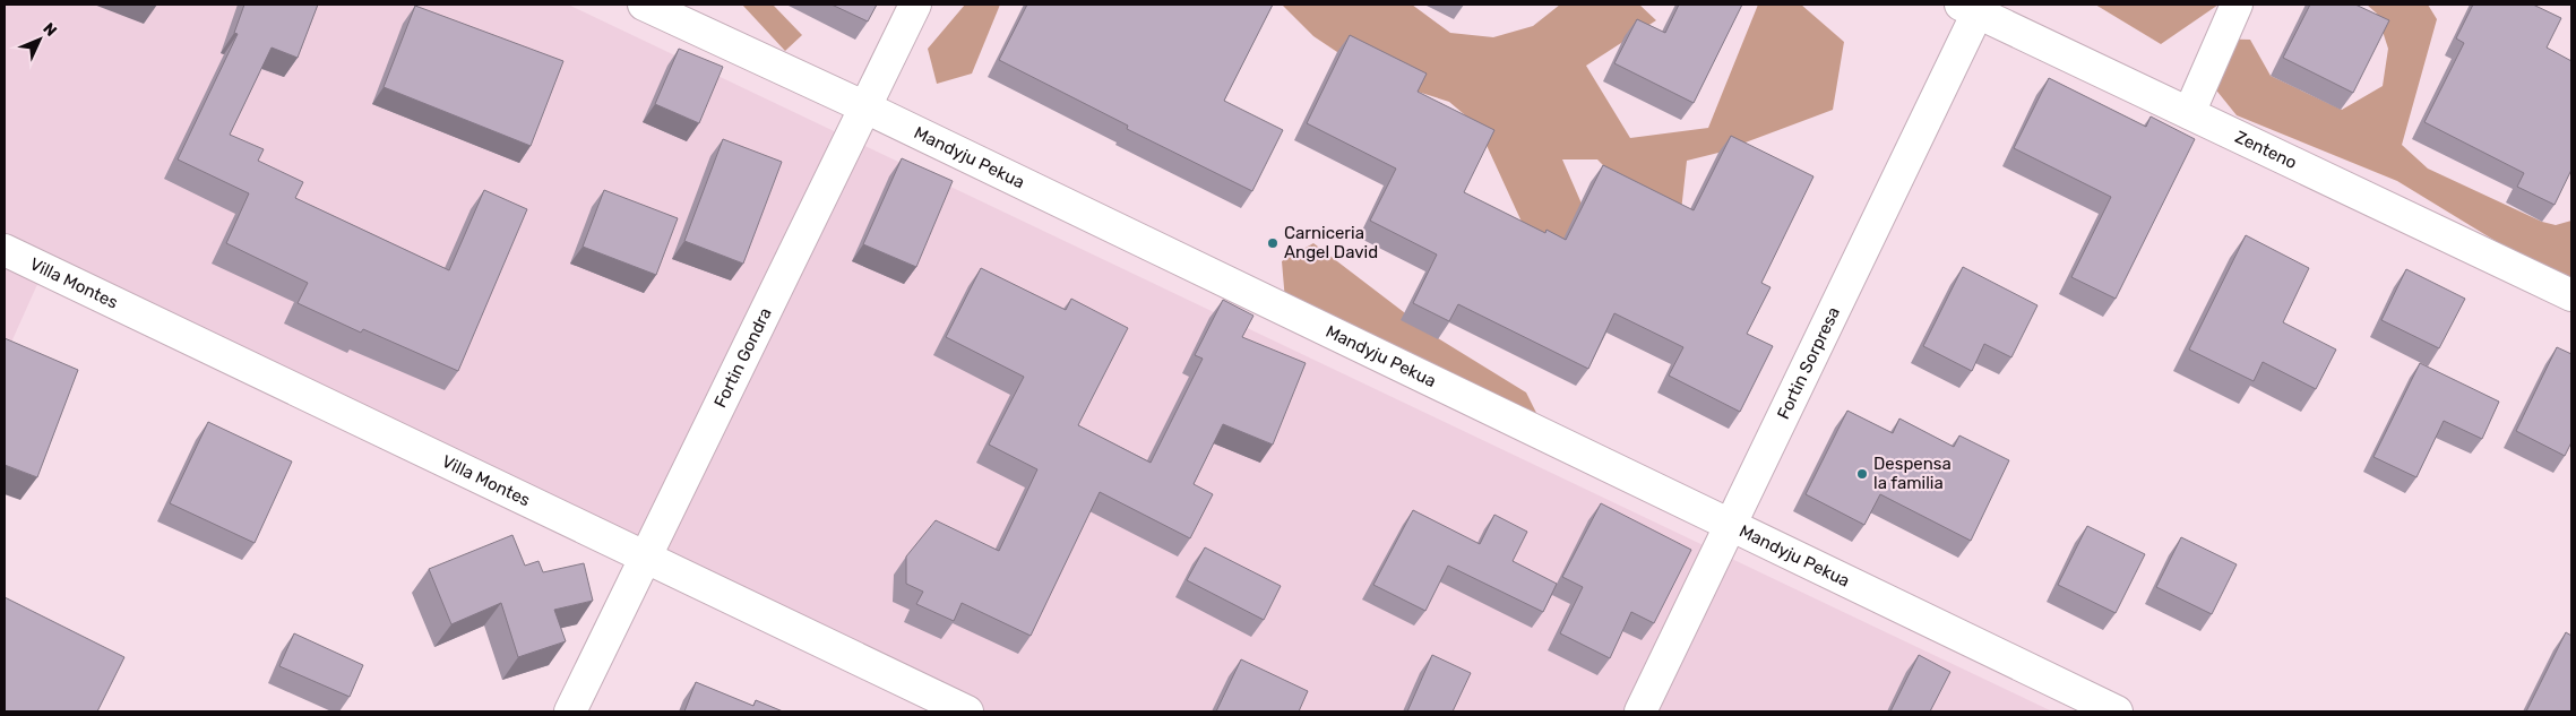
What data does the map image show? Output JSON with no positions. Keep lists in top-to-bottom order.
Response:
{
  "streets": {
    "street": [
      "Zenteno",
      "Mandyju Pekua",
      "Villa Montes",
      "Fortin Gondra",
      "Fortin Sorpresa"
    ]
  },
  "crossings": [
    ["Zenteno", "Fortin Sorpresa"],
    ["Mandyju Pekua", "Fortin Gondra"],
    ["Mandyju Pekua", "Fortin Sorpresa"],
    ["Villa Montes", "Fortin Gondra"]
  ],
  "places": ["Carniceria Angel David", "Despensa la familia"],
  "north": "top right"
}
